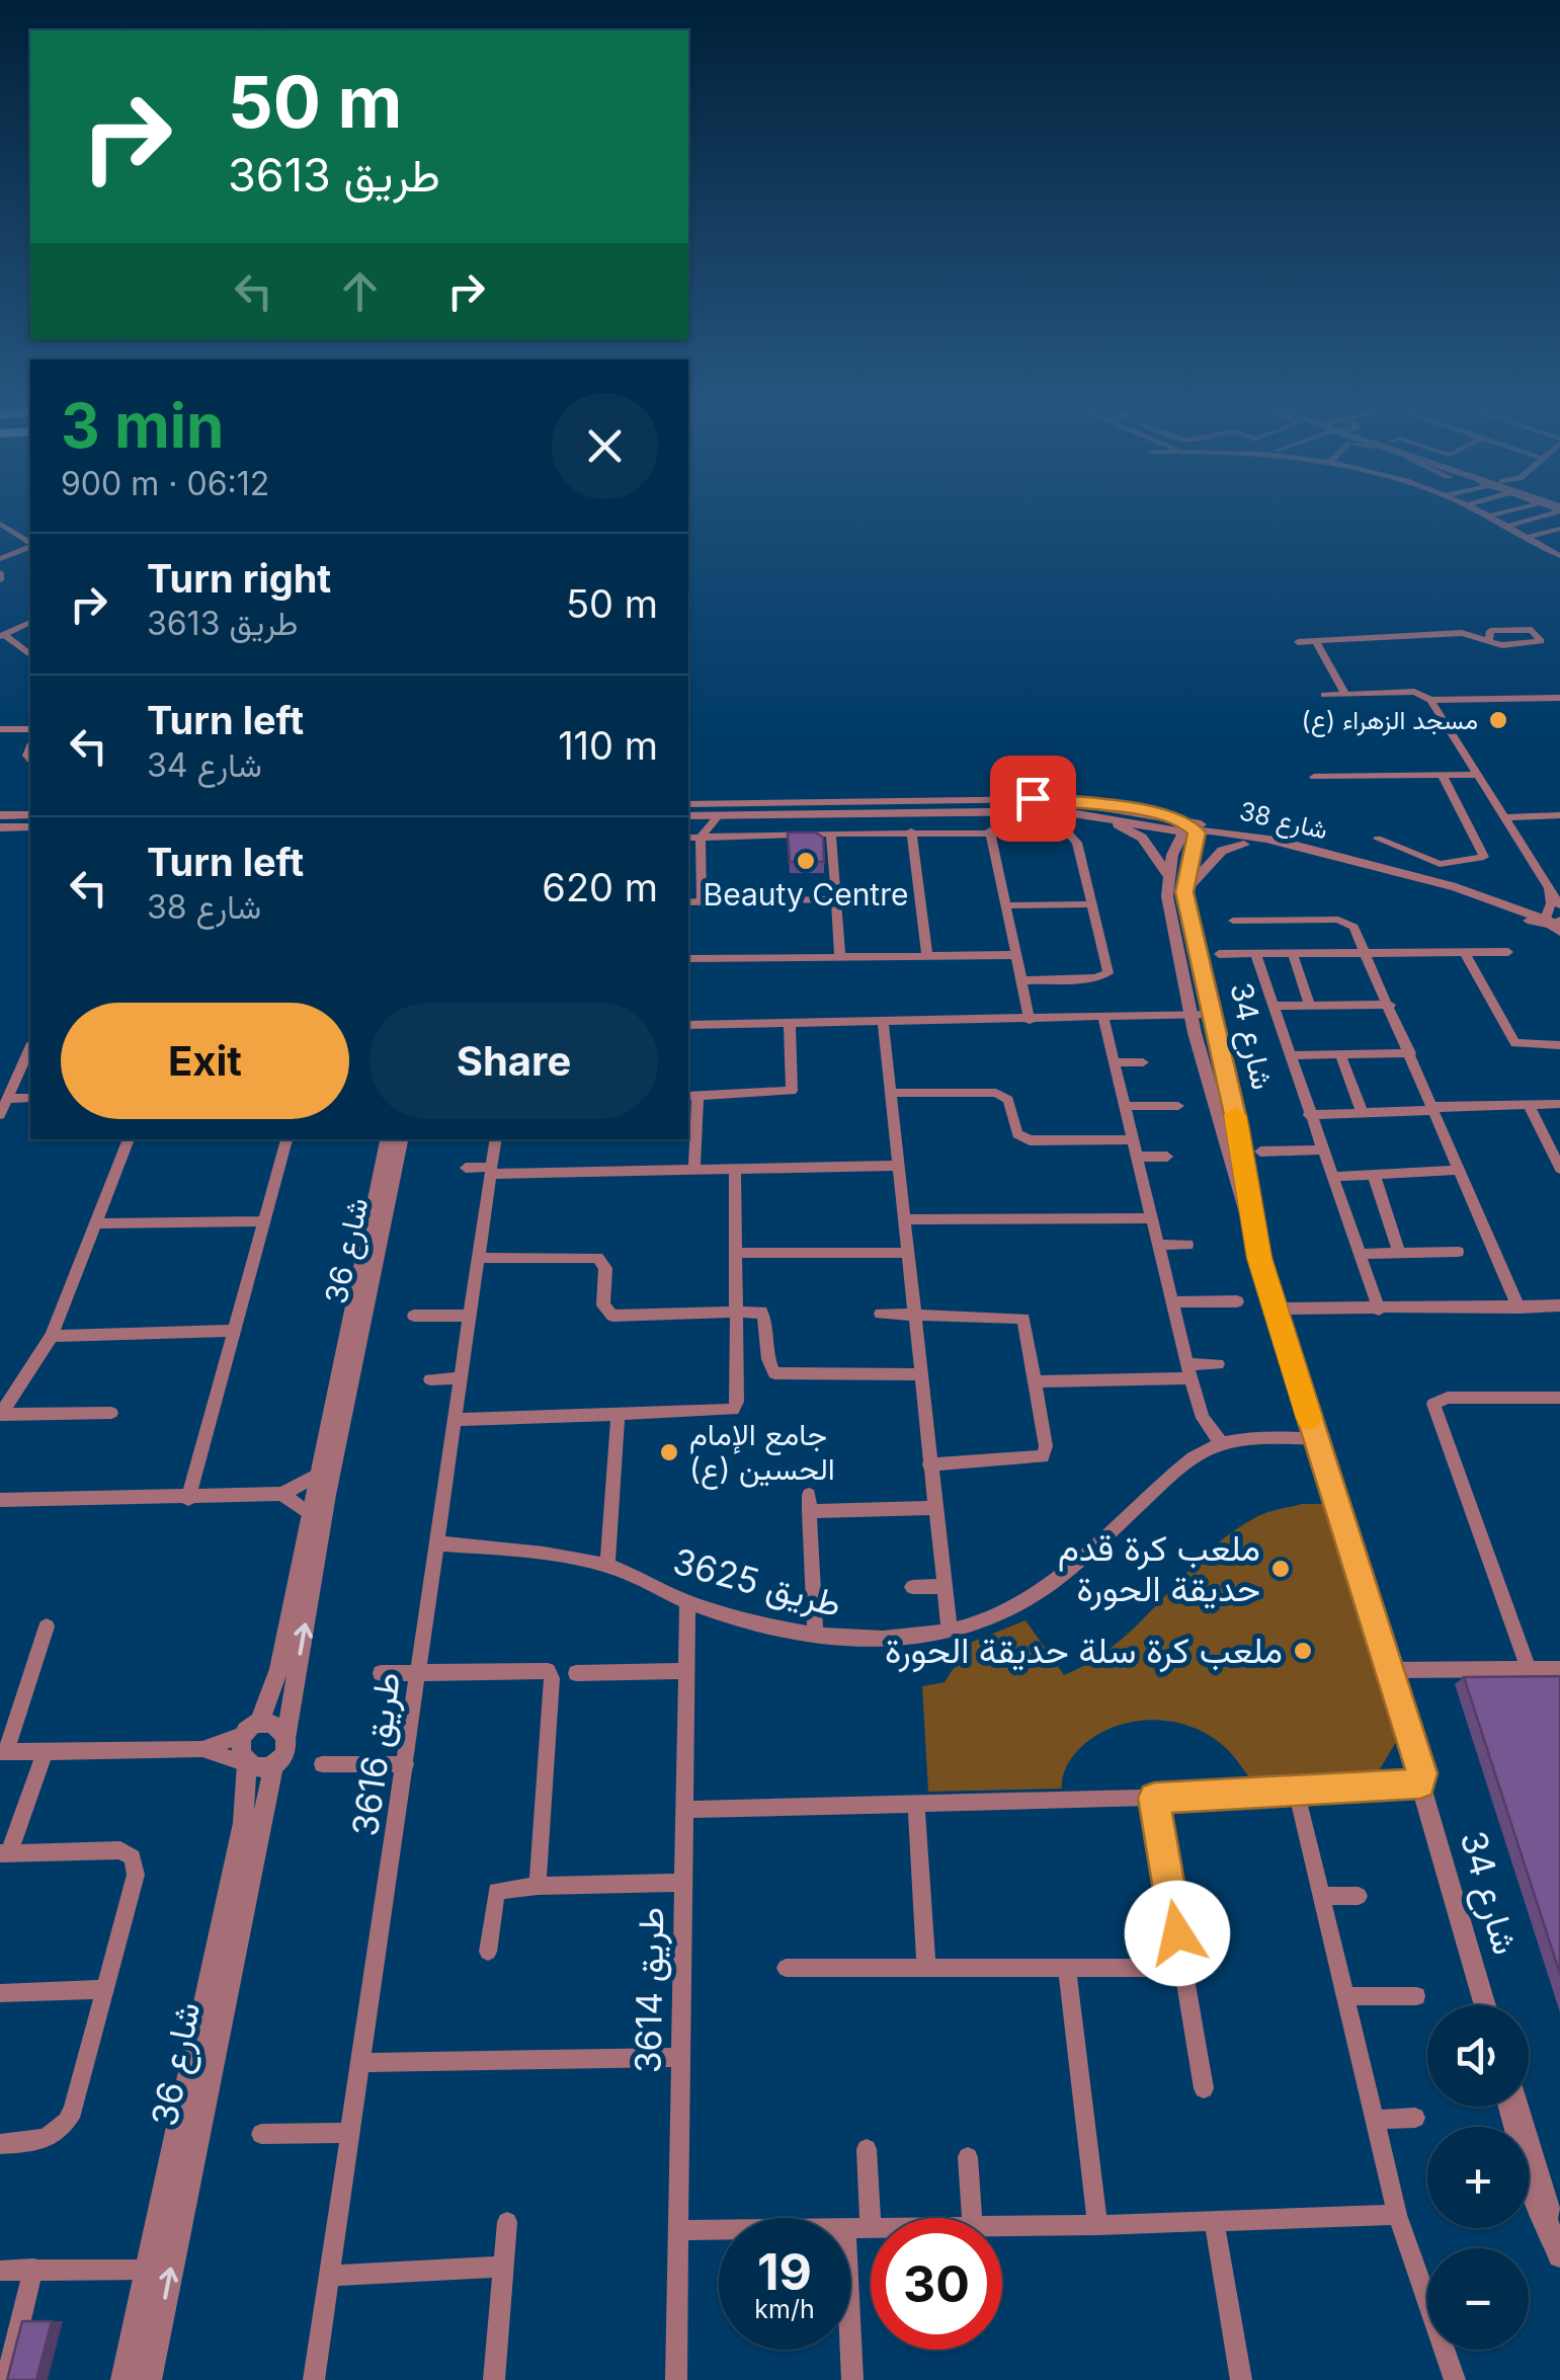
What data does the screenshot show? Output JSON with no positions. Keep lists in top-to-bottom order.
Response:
{
  "streets": {
    "street": [
      "شارع 38",
      "شارع 34",
      "شارع 36",
      "طريق 3625",
      "طريق 3616",
      "طريق 3614"
    ]
  },
  "crossings": [
    ["شارع 38", "شارع 34"],
    ["شارع 34", "طريق 3625"],
    ["طريق 3625", "طريق 3616"],
    ["طريق 3625", "طريق 3614"]
  ],
  "places": [
    "مسجد الزهراء (ع)",
    "Beauty Centre",
    "جامع الإمام الحسين (ع)",
    "ملعب كرة قدم حديقة الحورة",
    "ملعب كرة سلة حديقة الحورة"
  ],
  "page": {
    "turn": ["50 m", "طريق 3613"],
    "heading": ["3 min", "900 m · 06:12"],
    "list": [
      {
        "name": "Turn right",
        "note": "طريق 3613",
        "value": "50 m"
      },
      {
        "name": "Turn left",
        "note": "شارع 34",
        "value": "110 m"
      },
      {
        "name": "Turn left",
        "note": "شارع 38",
        "value": "620 m"
      }
    ],
    "buttons": ["Exit", "Share"],
    "map_buttons": ["+", "−"],
    "speed": "19 km/h",
    "limit": "30"
  }
}
